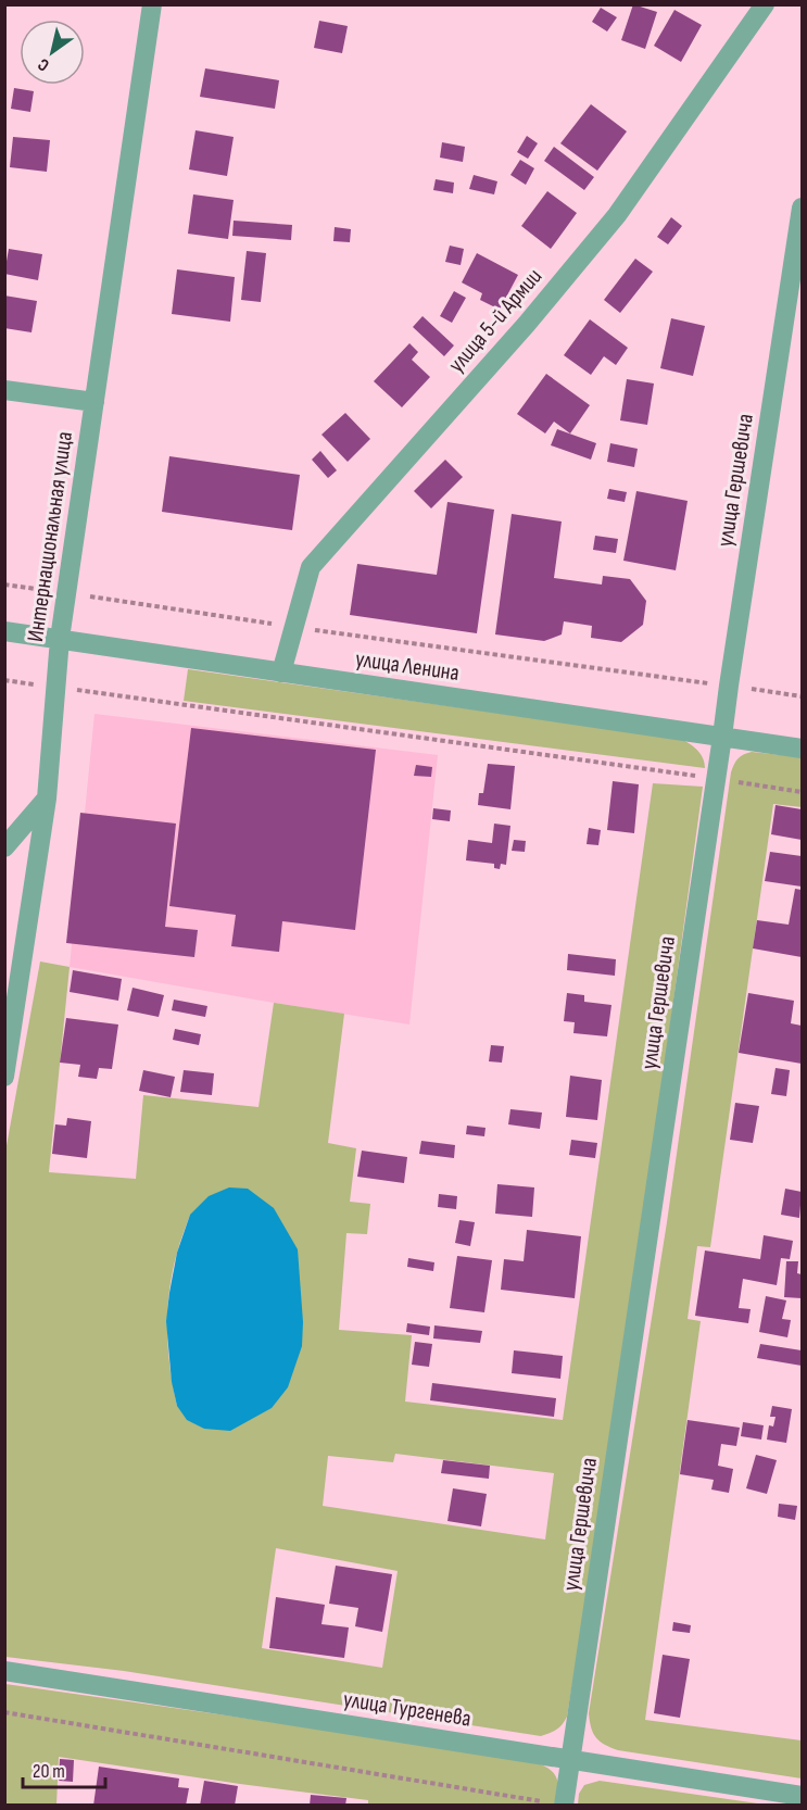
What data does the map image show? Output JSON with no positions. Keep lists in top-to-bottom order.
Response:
{
  "streets": {
    "street": [
      "улица 5-й Армии",
      "улица Гершевича",
      "Интернациональная улица",
      "улица Ленина",
      "улица Тургенева"
    ]
  },
  "crossings": [
    ["улица 5-й Армии", "улица Ленина"],
    ["улица Гершевича", "улица Ленина"],
    ["улица Гершевича", "улица Тургенева"],
    ["Интернациональная улица", "улица Ленина"]
  ],
  "scale_bar": "20 m",
  "north": "bottom left"
}
